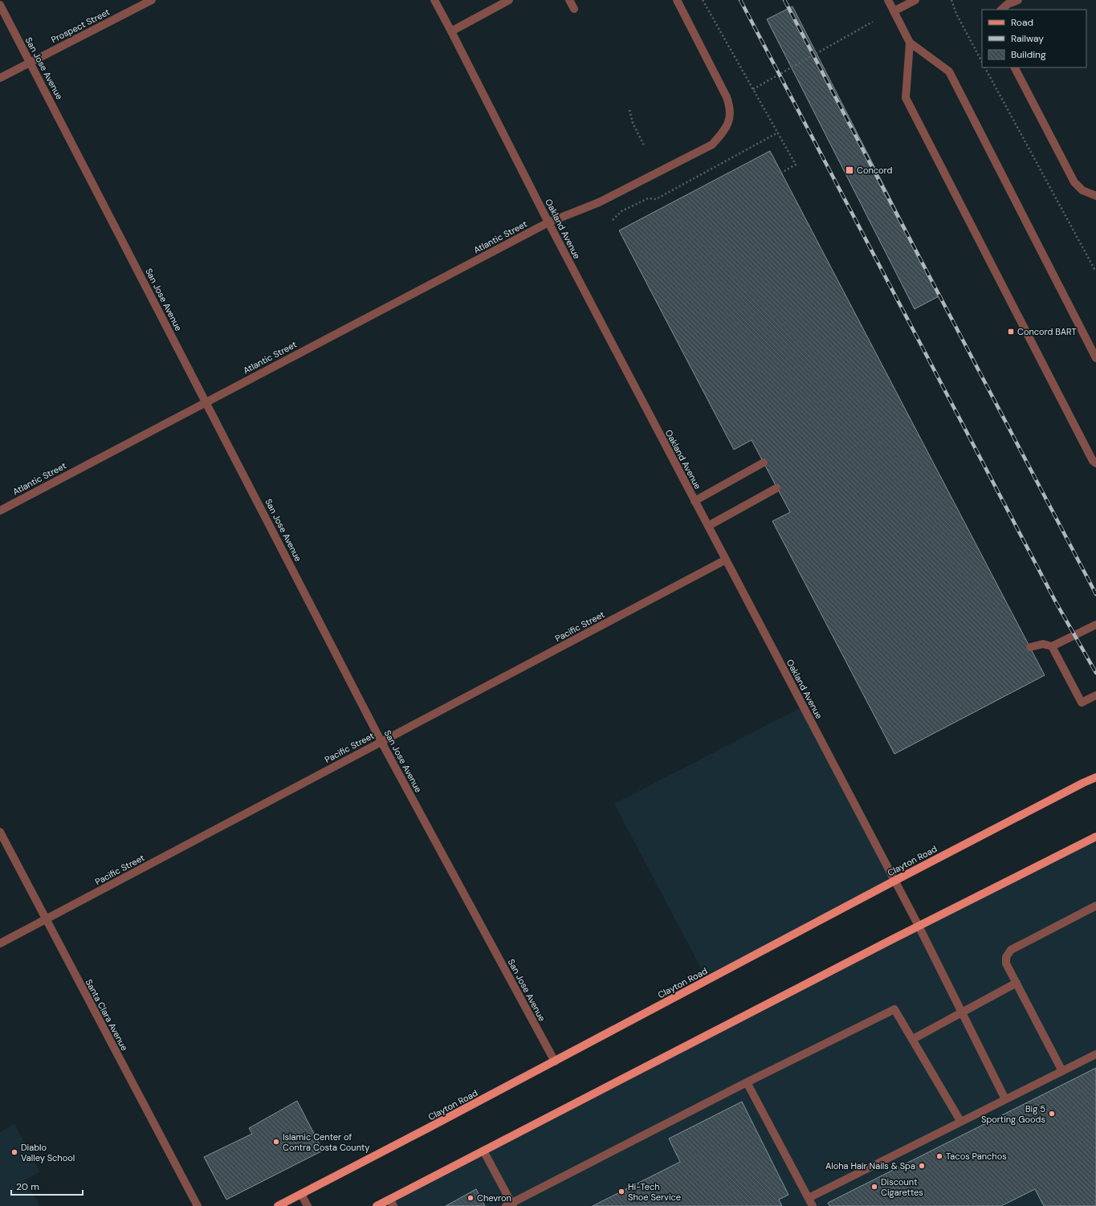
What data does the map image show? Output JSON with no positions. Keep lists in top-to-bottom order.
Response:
{
  "streets": {
    "main road": ["Clayton Road"],
    "street": [
      "Prospect Street",
      "San Jose Avenue",
      "Oakland Avenue",
      "Atlantic Street",
      "Pacific Street",
      "Santa Clara Avenue"
    ]
  },
  "crossings": [
    ["Prospect Street", "San Jose Avenue"],
    ["San Jose Avenue", "Atlantic Street"],
    ["San Jose Avenue", "Pacific Street"],
    ["San Jose Avenue", "Clayton Road"],
    ["Oakland Avenue", "Atlantic Street"],
    ["Oakland Avenue", "Pacific Street"],
    ["Oakland Avenue", "Clayton Road"],
    ["Pacific Street", "Santa Clara Avenue"]
  ],
  "places": {
    "transit": ["Concord", "Concord BART"],
    "other": [
      "Big 5 Sporting Goods",
      "Islamic Center of Contra Costa County",
      "Diablo Valley School",
      "Tacos Panchos",
      "Aloha Hair Nails & Spa",
      "Discount Cigarettes",
      "Hi-Tech Shoe Service",
      "Chevron"
    ]
  },
  "legend": ["Road", "Railway", "Building"],
  "scale_bar": "20 m"
}
